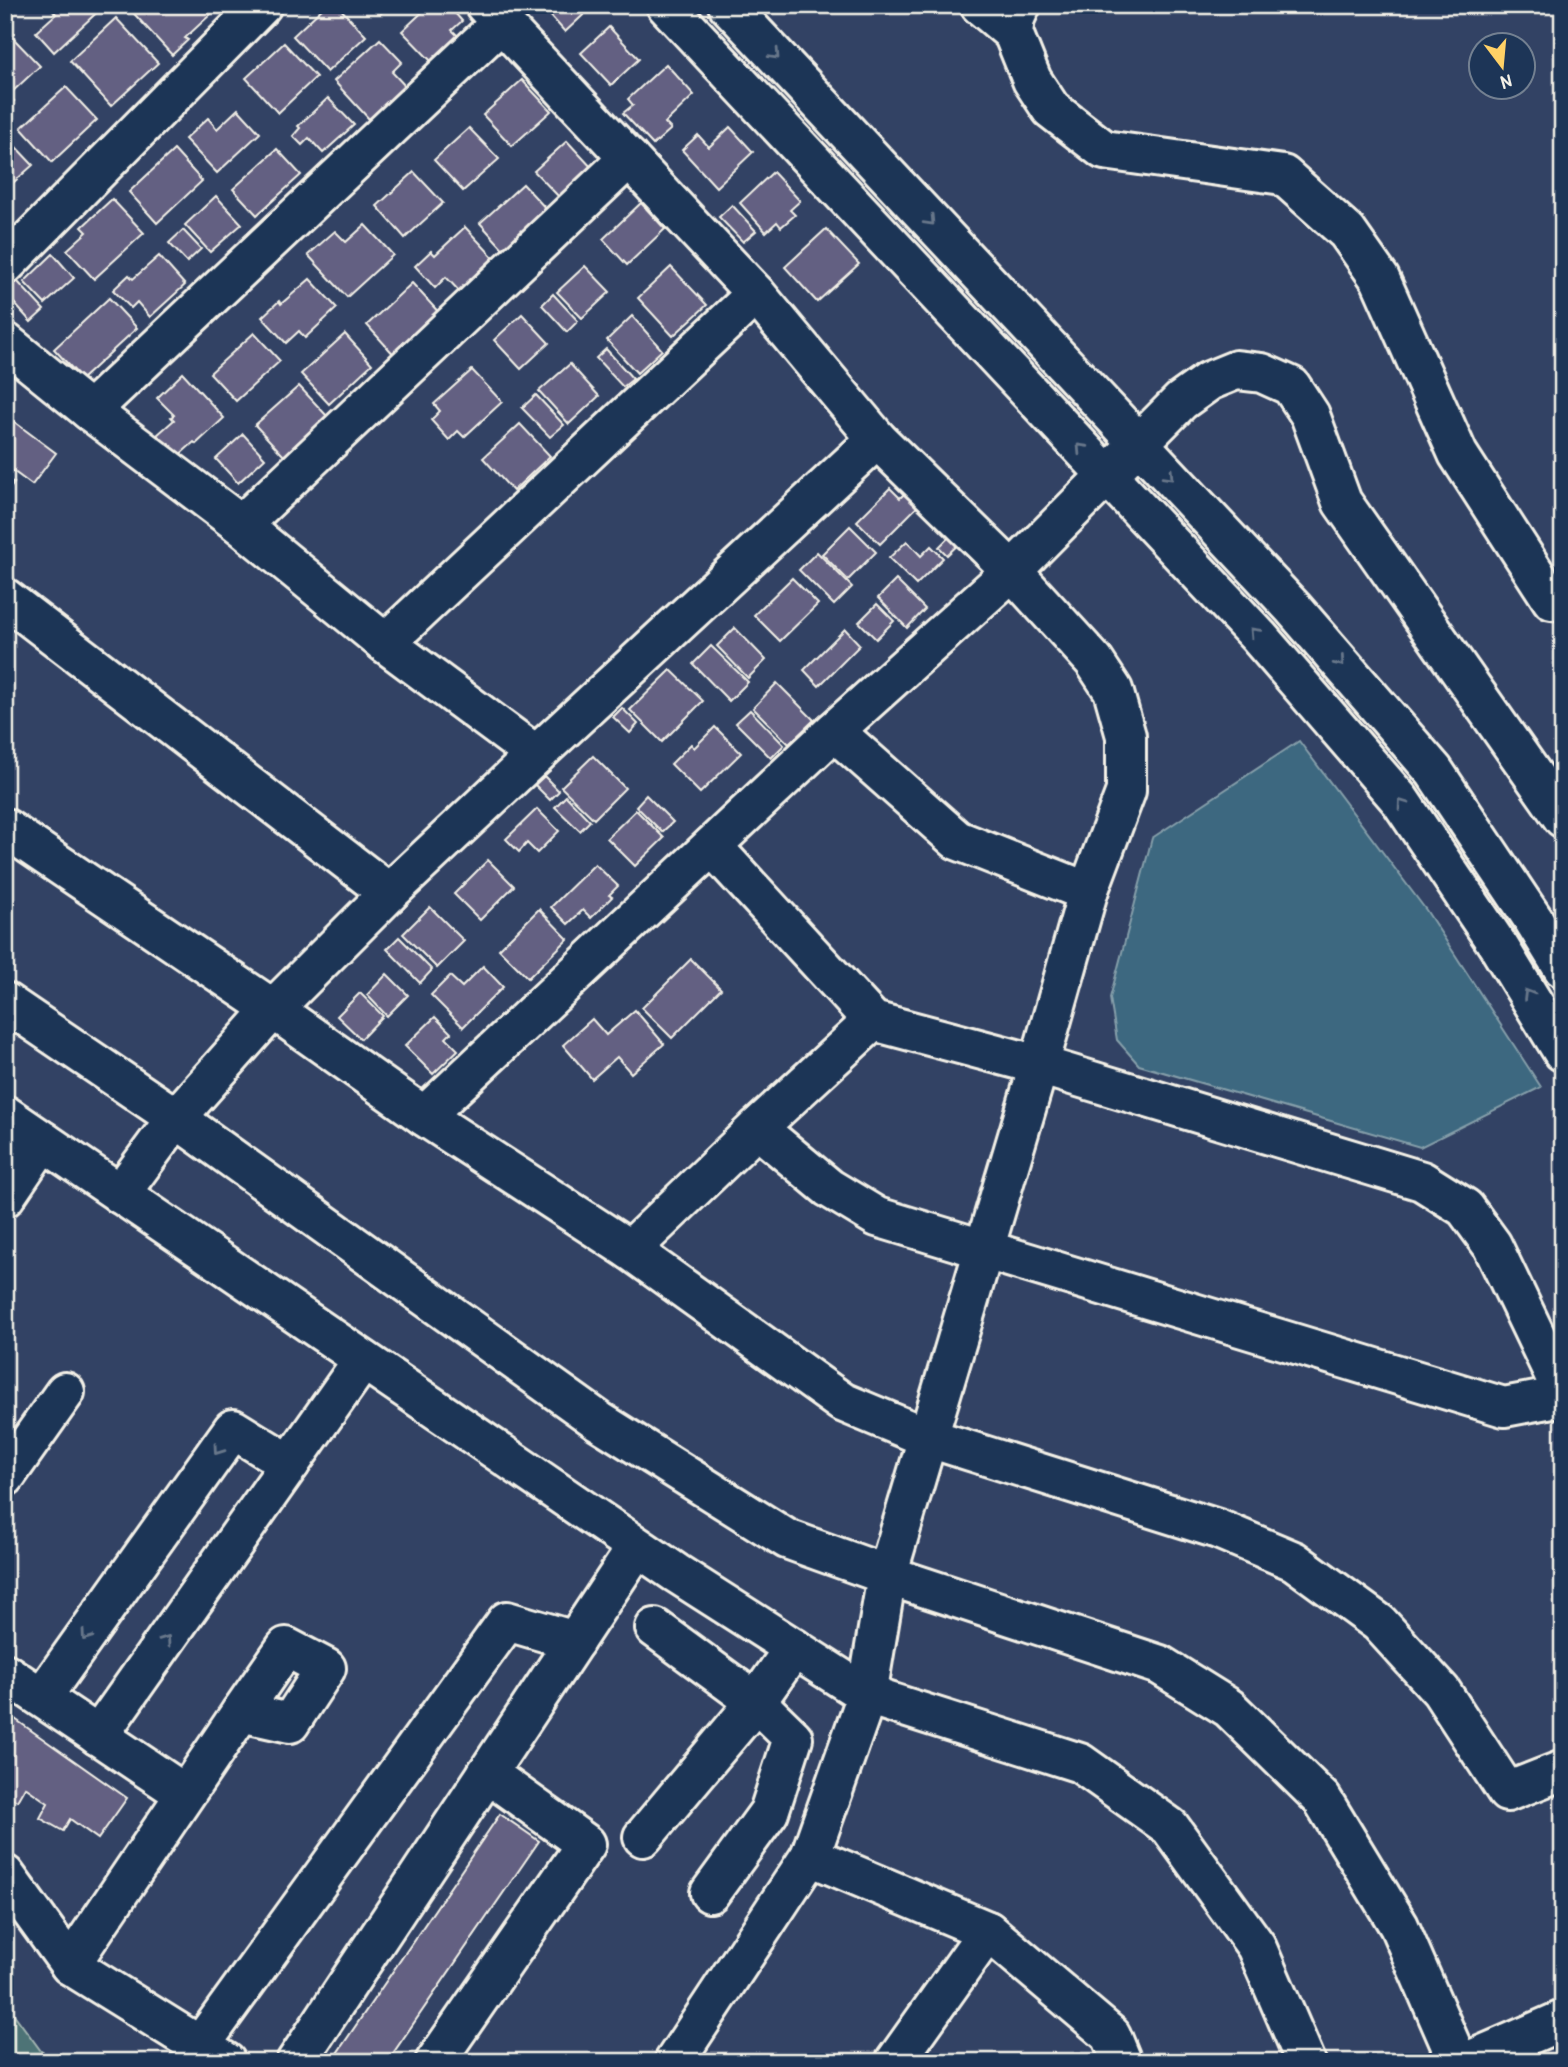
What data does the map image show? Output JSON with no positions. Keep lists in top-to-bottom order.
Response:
{
  "north": "bottom"
}
